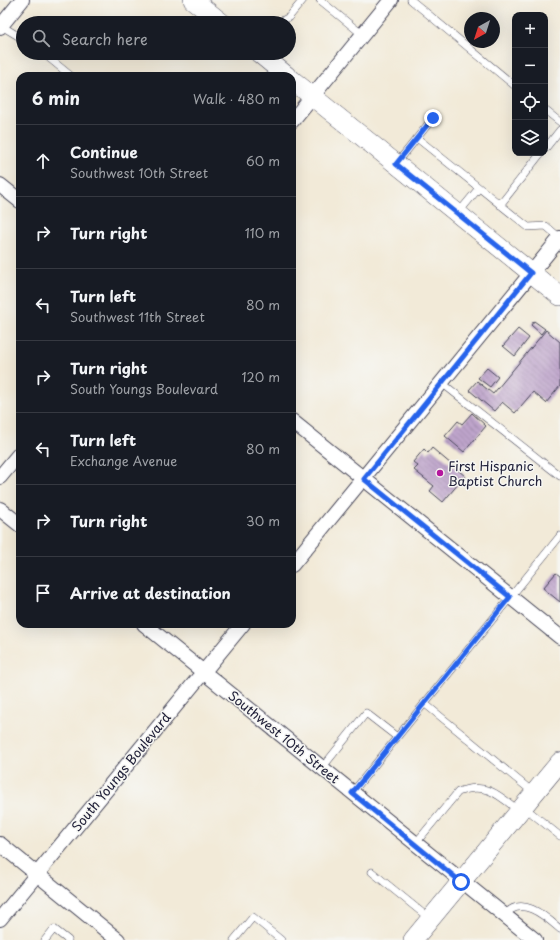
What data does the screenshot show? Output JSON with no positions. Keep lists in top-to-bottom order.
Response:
{
  "streets": {
    "street": ["Southwest 10th Street", "South Youngs Boulevard"]
  },
  "crossings": [
    ["Southwest 10th Street", "South Youngs Boulevard"]
  ],
  "places": ["First Hispanic Baptist Church"],
  "north": "bottom left",
  "page": {
    "map_buttons": ["+", "−"],
    "search": "Search here",
    "heading": ["6 min", "Walk · 480 m"],
    "list": [
      ["Continue", "Southwest 10th Street", "60 m"],
      ["Turn right", "110 m"],
      ["Turn left", "Southwest 11th Street", "80 m"],
      ["Turn right", "South Youngs Boulevard", "120 m"],
      ["Turn left", "Exchange Avenue", "80 m"],
      ["Turn right", "30 m"],
      "Arrive at destination"
    ]
  }
}
